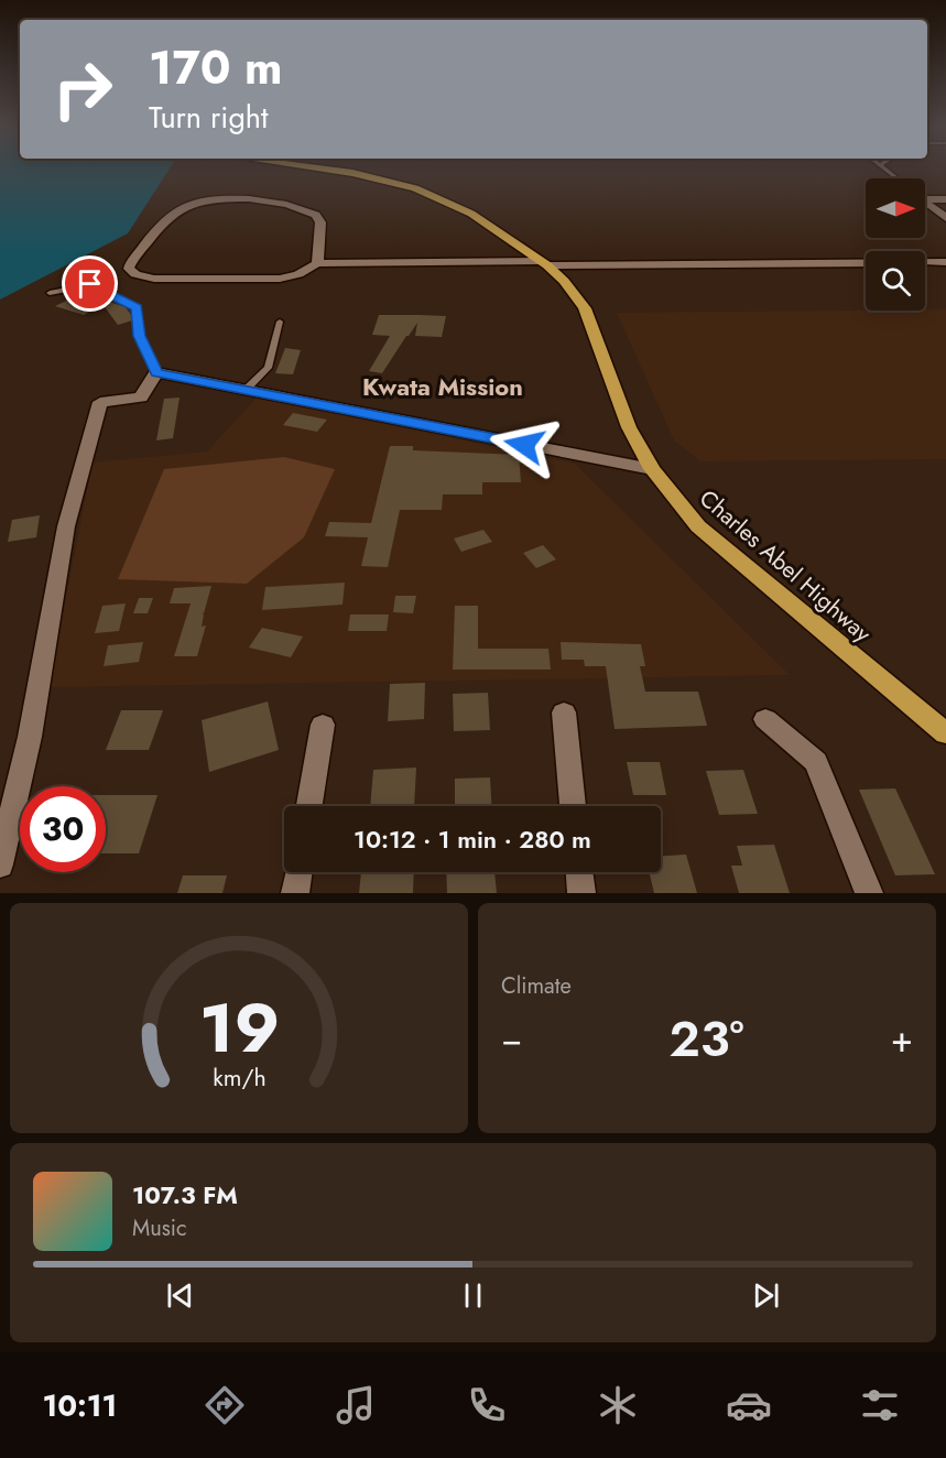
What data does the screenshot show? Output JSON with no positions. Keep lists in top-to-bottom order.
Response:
{
  "streets": {
    "main road": ["Charles Abel Highway"]
  },
  "districts": ["Kwata Mission"],
  "north": "right",
  "page": {
    "turn": ["170 m", "Turn right"],
    "limit": "30",
    "trip": "10:12 · 1 min · 280 m",
    "tile": "Climate",
    "heat": ["−", "23°", "+"],
    "song": ["107.3 FM", "Music"],
    "tabs": "10:11",
    "gauge": ["19", "km/h"]
  }
}
